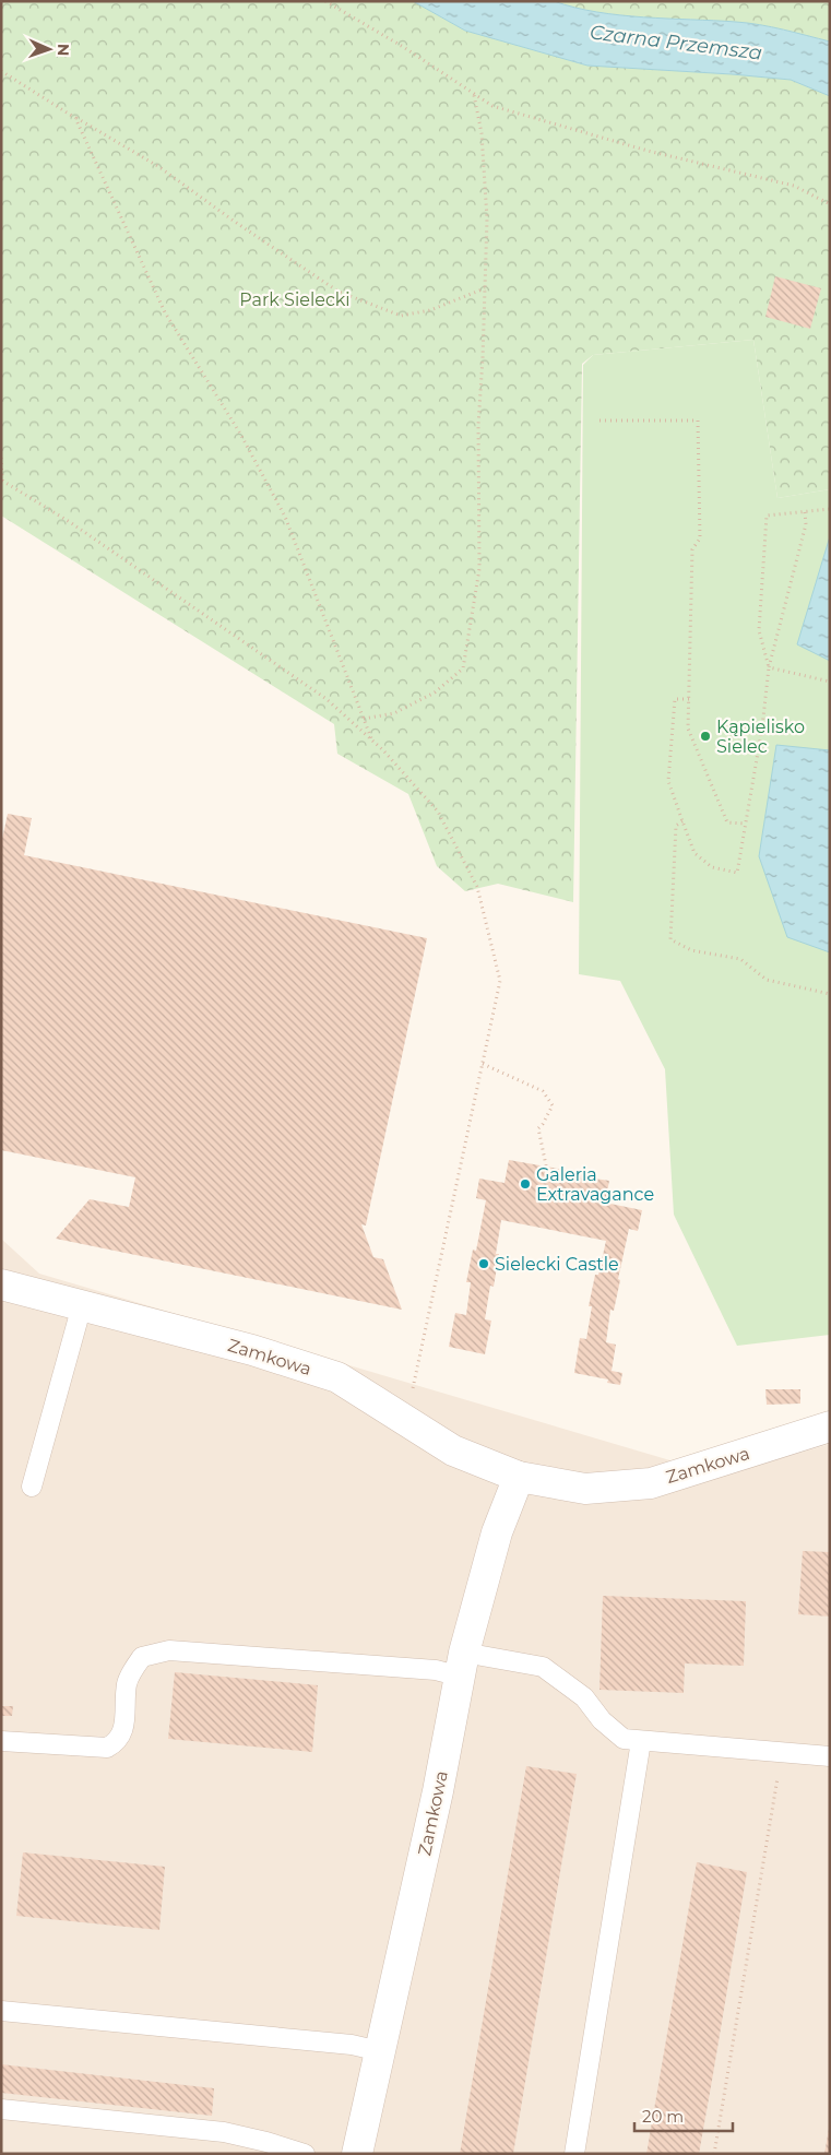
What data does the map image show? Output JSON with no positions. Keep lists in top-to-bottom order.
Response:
{
  "streets": {
    "street": ["Zamkowa"]
  },
  "water": ["Czarna Przemsza"],
  "parks": ["Park Sielecki"],
  "places": ["Kąpielisko Sielec", "Galeria Extravagance", "Sielecki Castle"],
  "scale_bar": "20 m",
  "north": "right"
}
